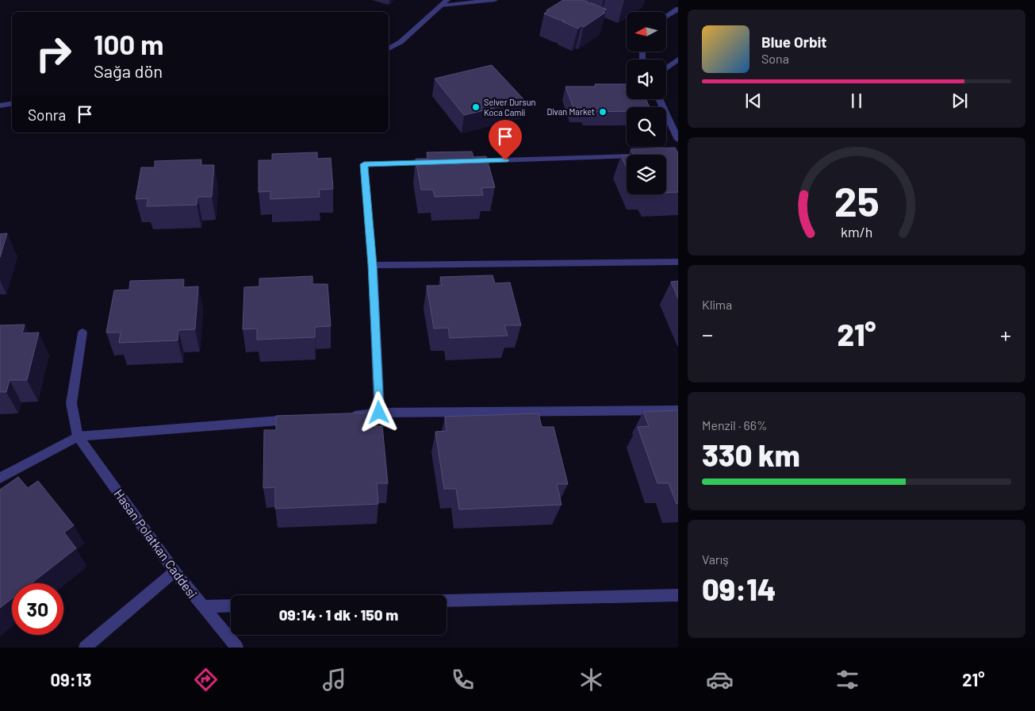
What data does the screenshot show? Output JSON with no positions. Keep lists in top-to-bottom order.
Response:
{
  "streets": {
    "street": ["Hasan Polatkan Caddesi"]
  },
  "places": ["Selver Dursun Koca Camii", "Divan Market"],
  "north": "left",
  "page": {
    "turn": ["100 m", "Sağa dön"],
    "song": ["Blue Orbit", "Sona"],
    "then": "Sonra",
    "tile": [
      "Klima",
      ["Menzil · 66%", "330 km"],
      ["Varış", "09:14"]
    ],
    "heat": ["−", "21°", "+"],
    "limit": "30",
    "trip": "09:14 · 1 dk · 150 m",
    "tabs": ["09:13", "21°"],
    "gauge": ["25", "km/h"]
  }
}
